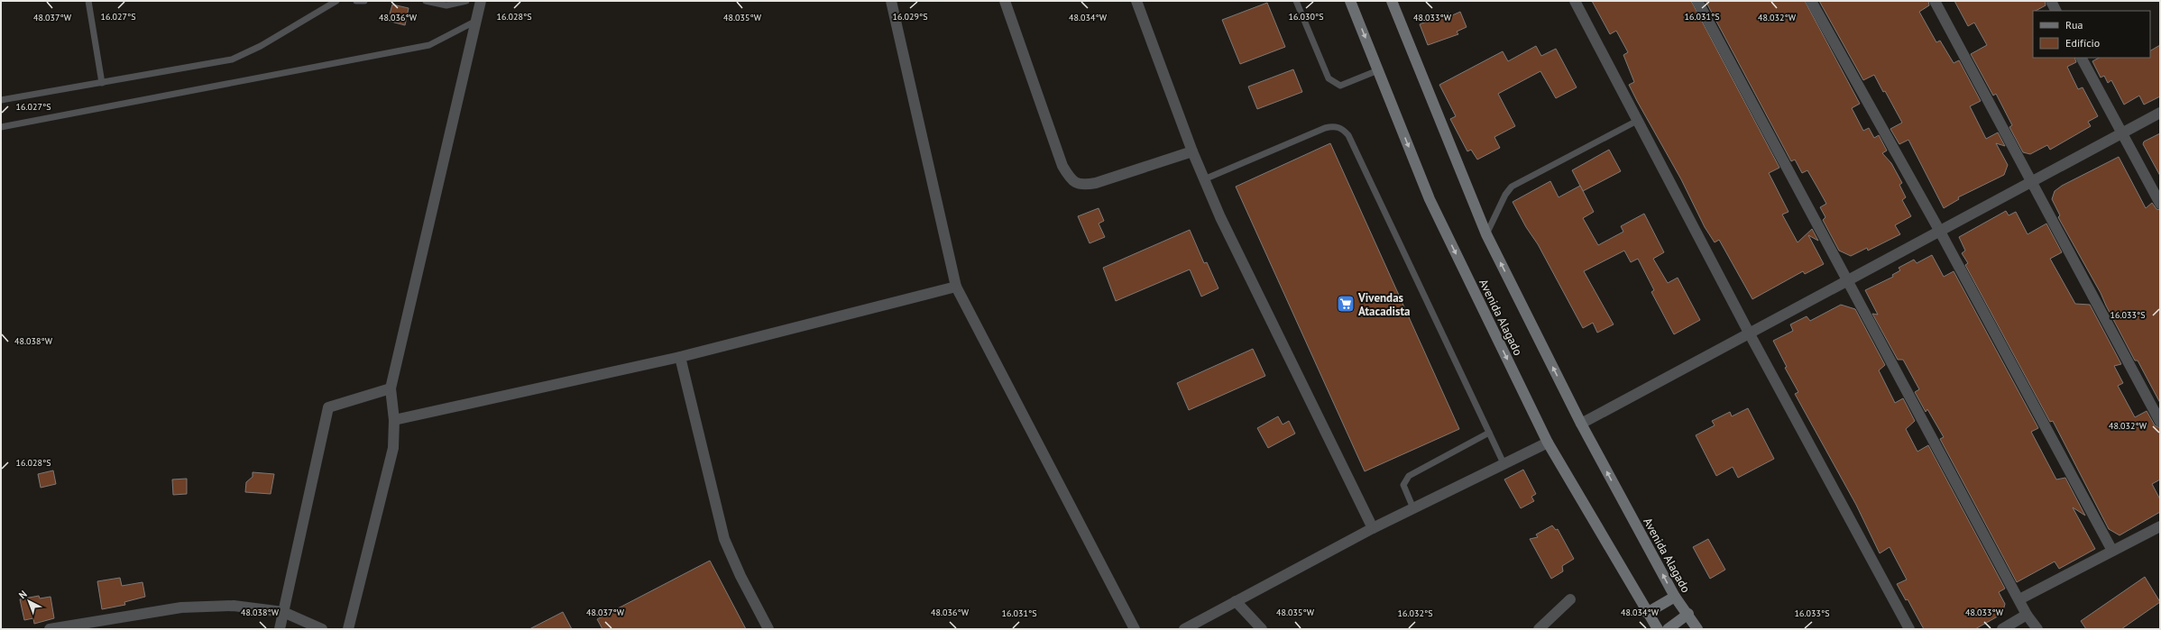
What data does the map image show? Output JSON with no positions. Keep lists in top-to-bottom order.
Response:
{
  "streets": {
    "main road": ["Avenida Alagado"]
  },
  "places": {
    "supermarket": ["Vivendas Atacadista"]
  },
  "legend": ["Rua", "Edifício"],
  "north": "top left",
  "coordinates": [
    "16.028°S",
    "16.029°S",
    "16.030°S",
    "16.031°S",
    "16.027°S",
    "48.035°W",
    "48.033°W",
    "48.032°W",
    "48.037°W",
    "48.036°W",
    "48.034°W",
    "16.033°S",
    "48.038°W",
    "16.032°S"
  ]
}
